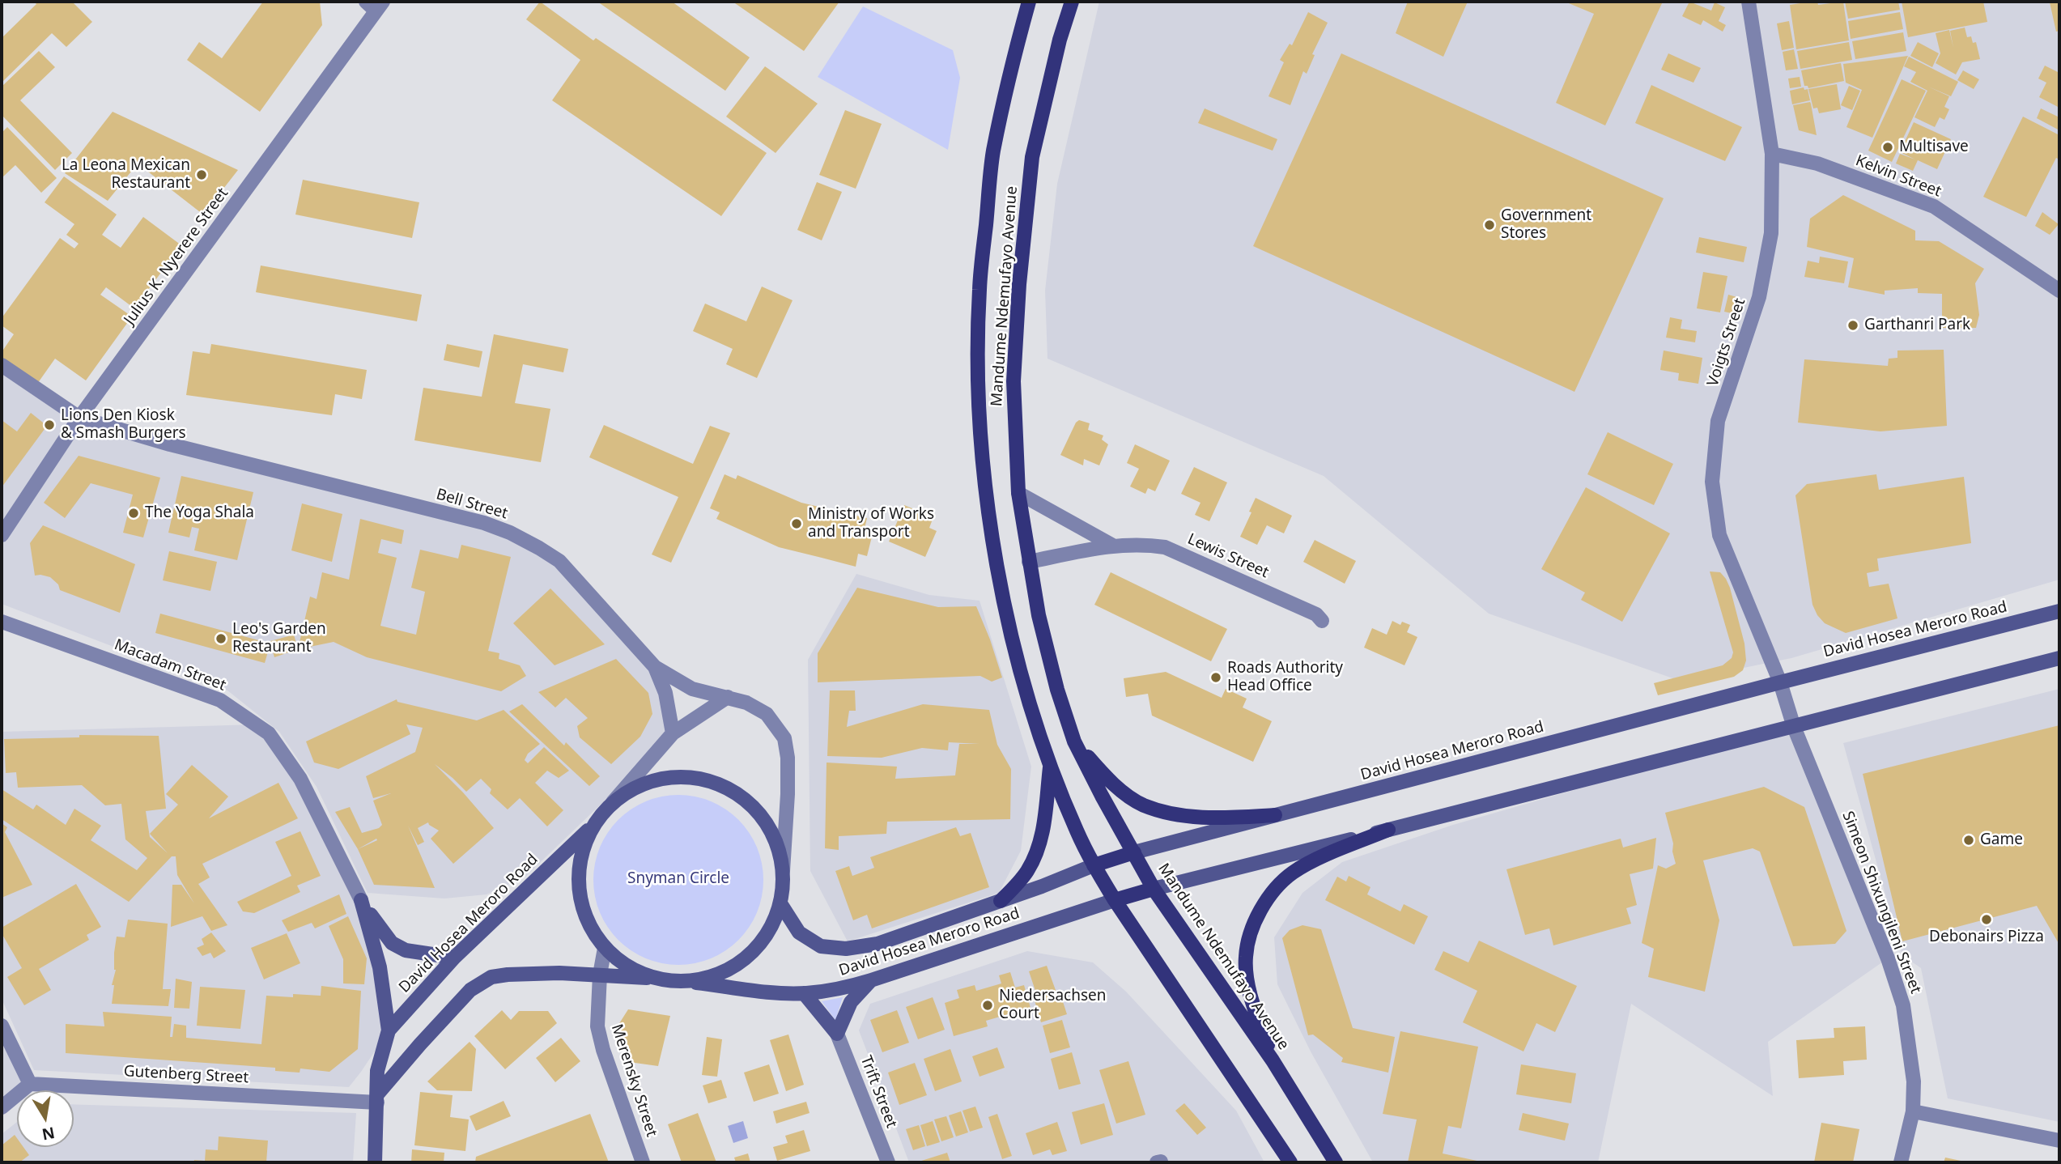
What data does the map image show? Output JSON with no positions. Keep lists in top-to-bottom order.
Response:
{
  "streets": {
    "main road": ["Mandume Ndemufayo Avenue", "David Hosea Meroro Road"],
    "street": [
      "Kelvin Street",
      "Julius K. Nyerere Street",
      "Voigts Street",
      "Bell Street",
      "Lewis Street",
      "Macadam Street",
      "Simeon Shixungileni Street",
      "Gutenberg Street",
      "Merensky Street",
      "Trift Street"
    ]
  },
  "crossings": [
    ["Kelvin Street", "Voigts Street"],
    ["Julius K. Nyerere Street", "Bell Street"],
    ["Mandume Ndemufayo Avenue", "Lewis Street"],
    ["Mandume Ndemufayo Avenue", "David Hosea Meroro Road"],
    ["Voigts Street", "David Hosea Meroro Road"],
    ["David Hosea Meroro Road", "Gutenberg Street"]
  ],
  "parks": ["Snyman Circle"],
  "places": [
    "Multisave",
    "La Leona Mexican Restaurant",
    "Government Stores",
    "Garthanri Park",
    "Lions Den Kiosk & Smash Burgers",
    "The Yoga Shala",
    "Ministry of Works and Transport",
    "Leo's Garden Restaurant",
    "Roads Authority Head Office",
    "Game",
    "Debonairs Pizza",
    "Niedersachsen Court"
  ],
  "north": "bottom"
}
